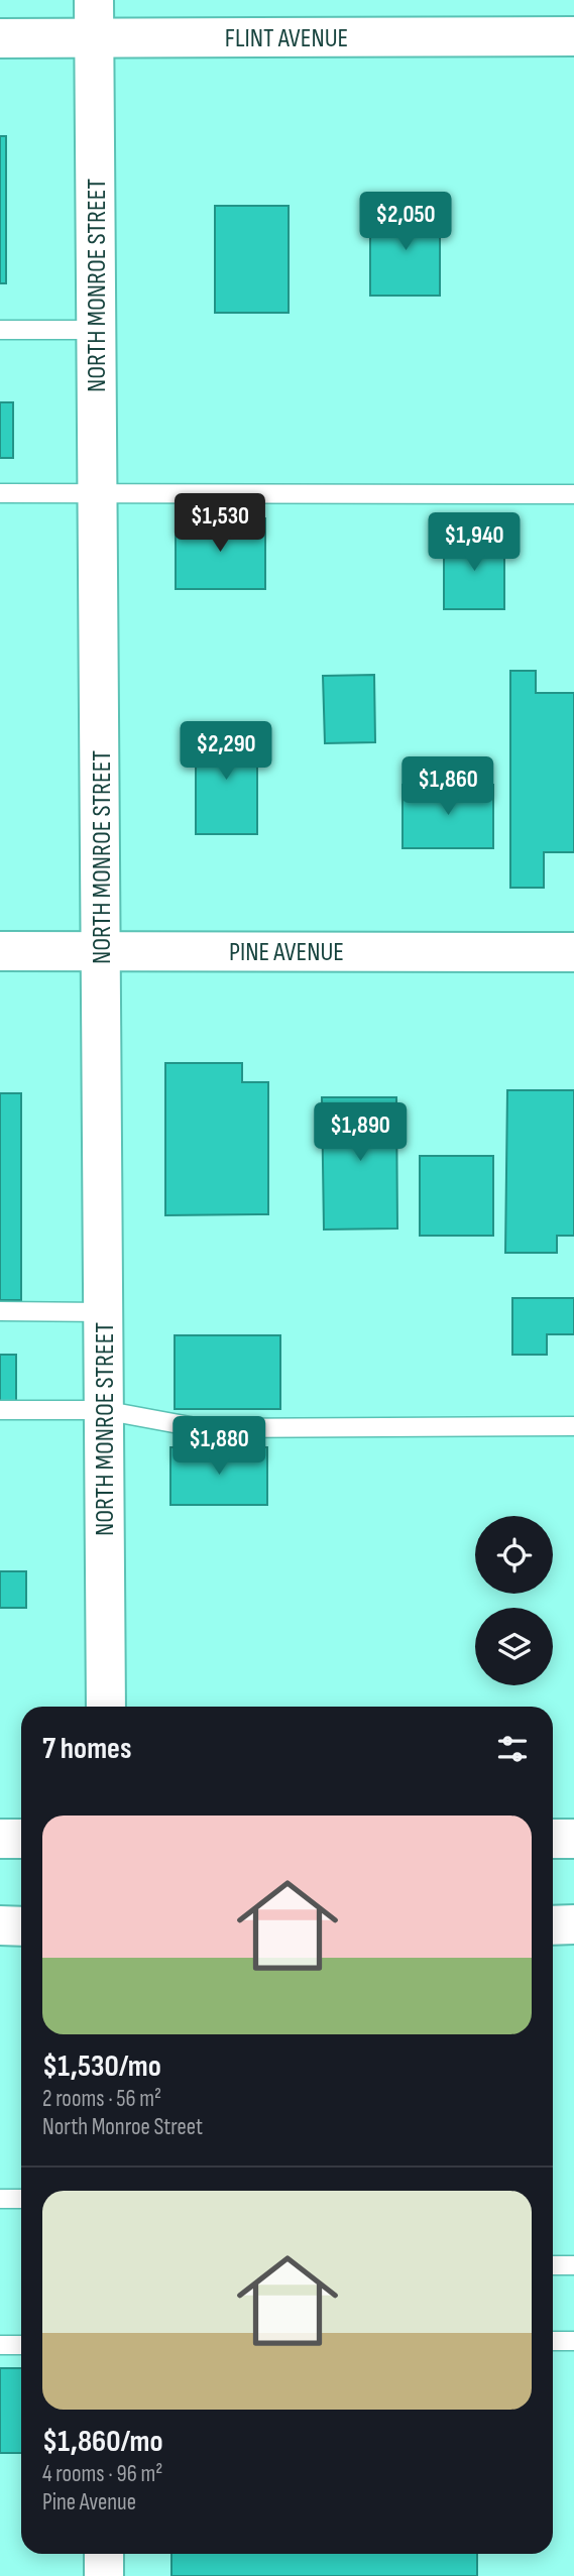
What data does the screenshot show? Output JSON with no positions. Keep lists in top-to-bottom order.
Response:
{
  "streets": {
    "main road": ["FLINT AVENUE", "NORTH MONROE STREET", "PINE AVENUE"]
  },
  "crossings": [
    ["FLINT AVENUE", "NORTH MONROE STREET"],
    ["NORTH MONROE STREET", "PINE AVENUE"]
  ],
  "page": {
    "price": [
      "$2,050",
      "$1,530",
      "$1,940",
      "$2,290",
      "$1,860",
      "$1,890",
      "$1,880"
    ],
    "heading": "7 homes",
    "list": [
      {
        "name": "$1,530/mo",
        "note": "2 rooms · 56 m² · North Monroe Street"
      },
      {
        "name": "$1,860/mo",
        "note": "4 rooms · 96 m² · Pine Avenue"
      }
    ]
  }
}
